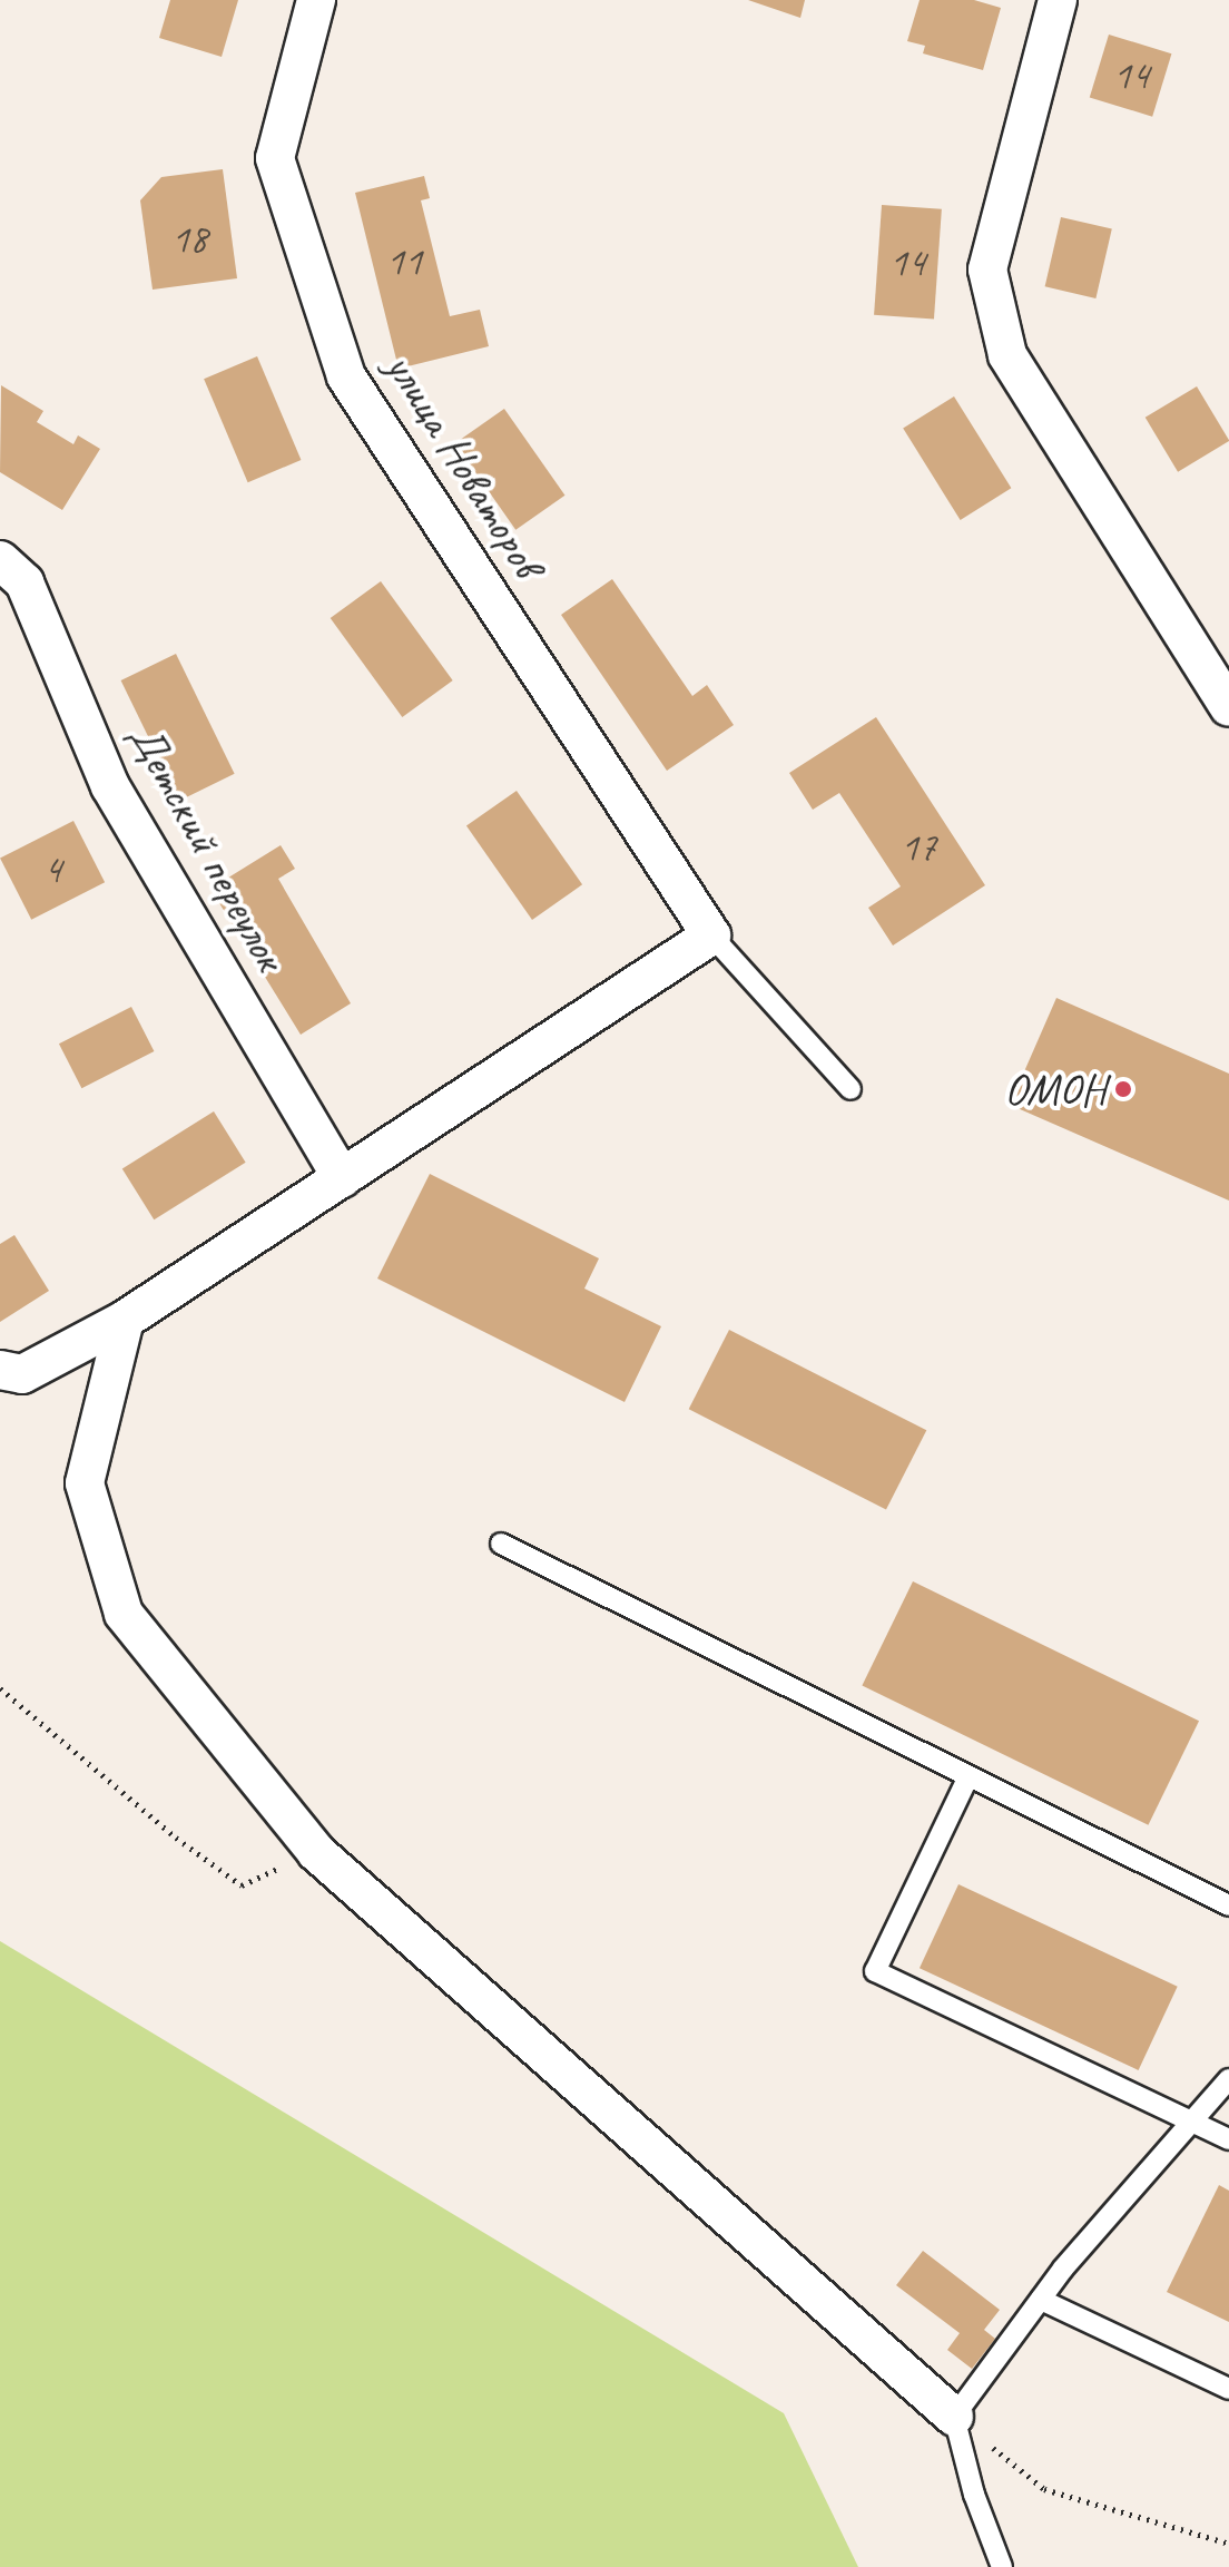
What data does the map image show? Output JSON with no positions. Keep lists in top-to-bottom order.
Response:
{
  "streets": {
    "street": ["улица Новаторов", "Детский переулок"]
  },
  "places": ["ОМОН"],
  "house_numbers": [
    "14",
    "18",
    "11",
    "14",
    "17",
    "4"
  ]
}
